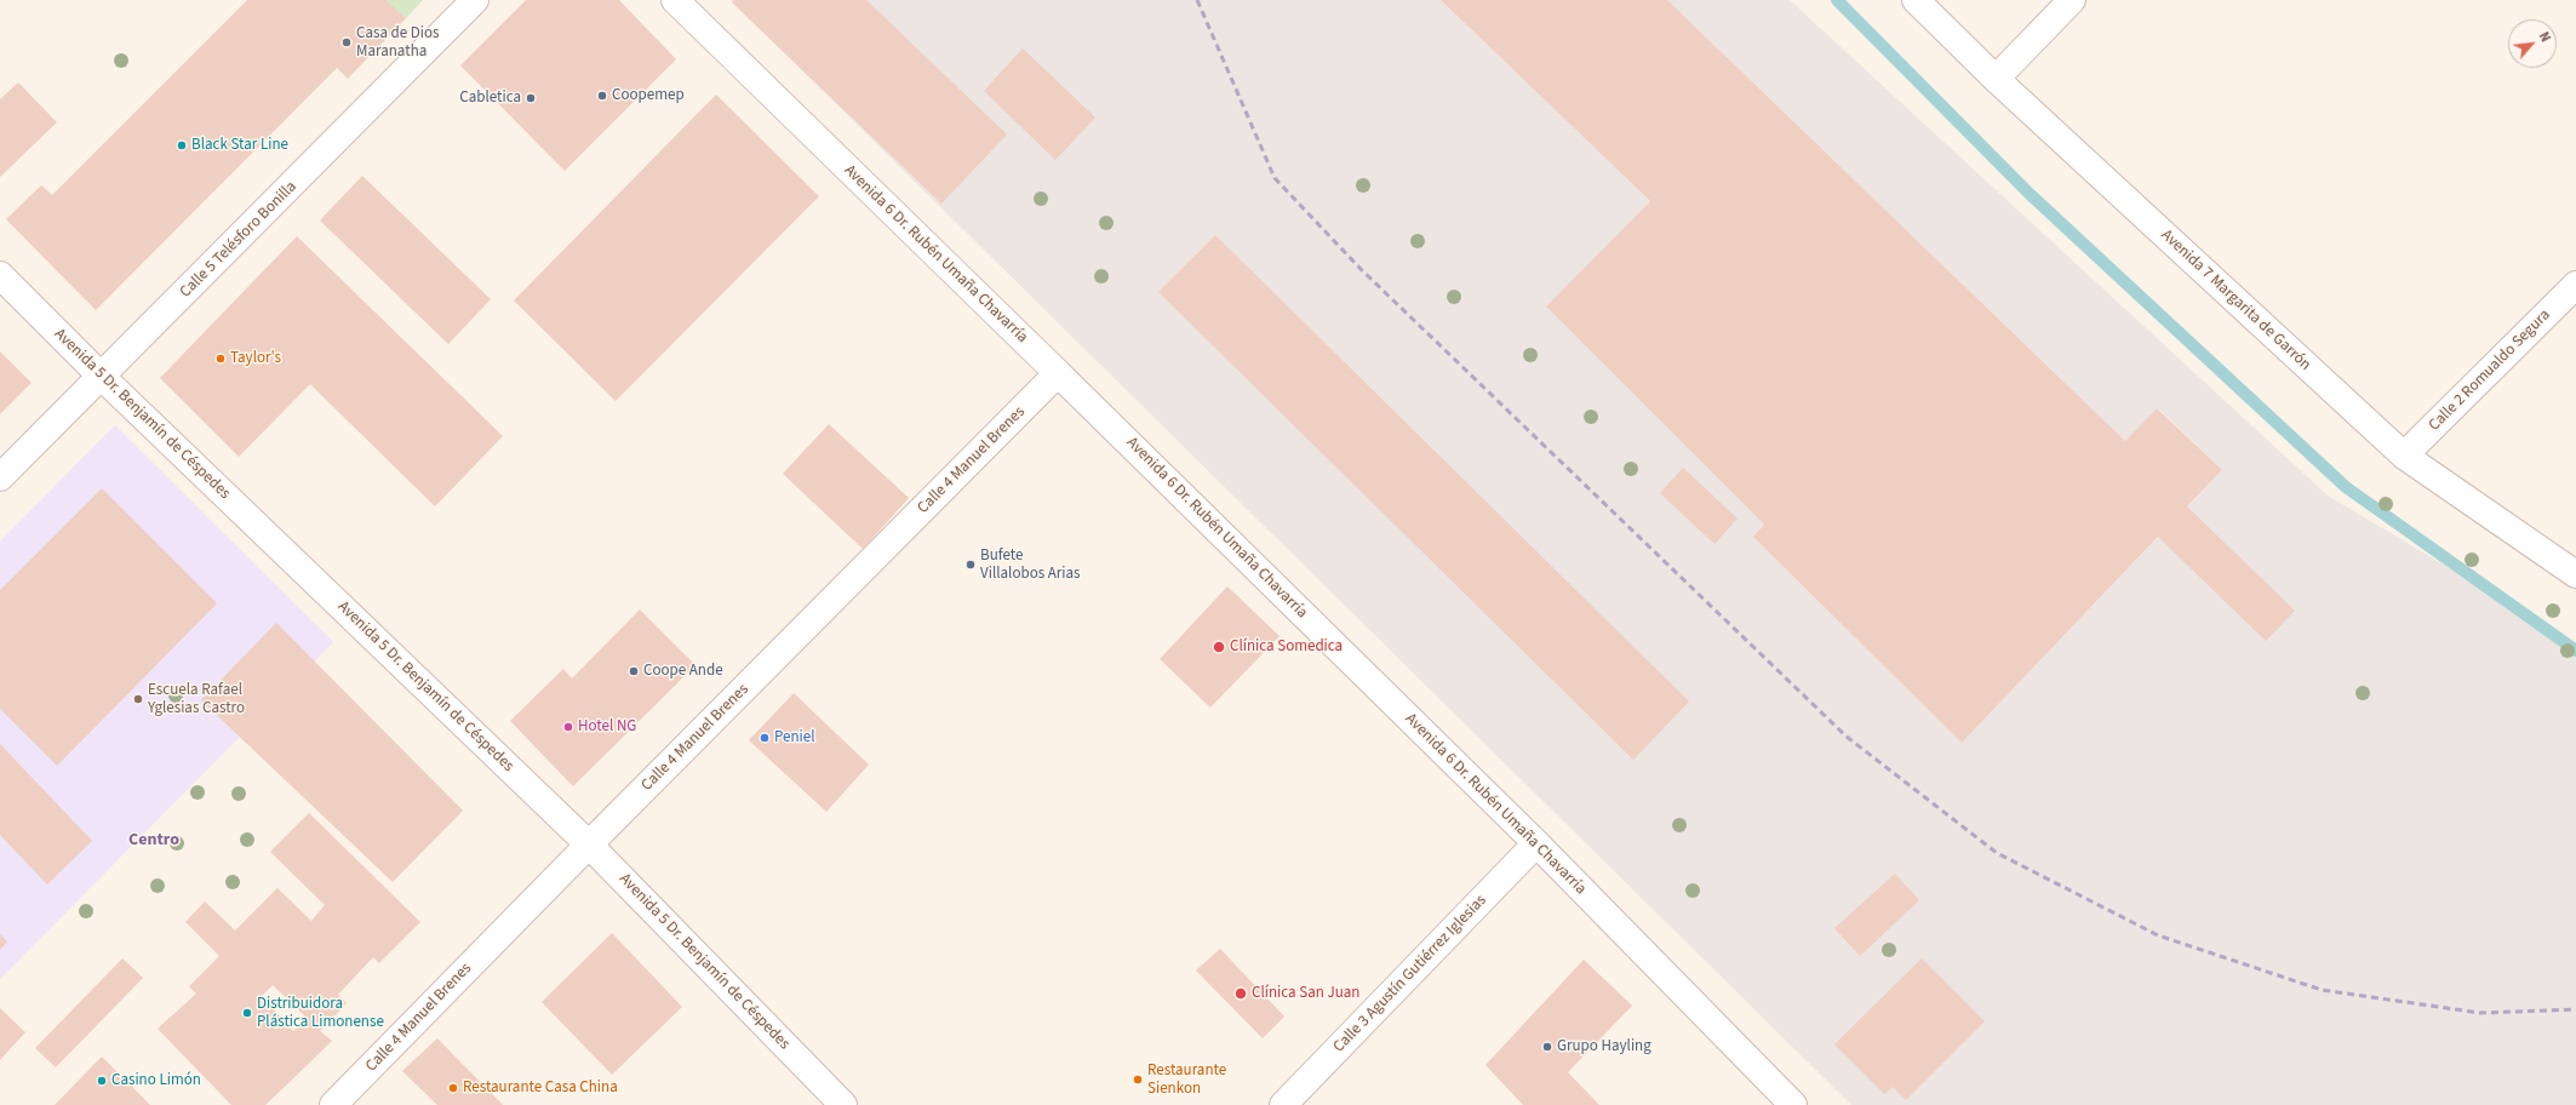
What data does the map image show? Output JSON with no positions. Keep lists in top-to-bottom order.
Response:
{
  "streets": {
    "street": [
      "Calle 5 Telésforo Bonilla",
      "Avenida 6 Dr. Rubén Umaña Chavarría",
      "Avenida 7 Margarita de Garrón",
      "Calle 2 Romualdo Segura",
      "Avenida 5 Dr. Benjamín de Céspedes",
      "Calle 4 Manuel Brenes",
      "Calle 3 Agustín Gutiérrez Iglesias"
    ]
  },
  "crossings": [
    ["Calle 5 Telésforo Bonilla", "Avenida 5 Dr. Benjamín de Céspedes"],
    ["Avenida 6 Dr. Rubén Umaña Chavarría", "Calle 4 Manuel Brenes"],
    ["Avenida 6 Dr. Rubén Umaña Chavarría", "Calle 3 Agustín Gutiérrez Iglesias"],
    ["Avenida 7 Margarita de Garrón", "Calle 2 Romualdo Segura"],
    ["Avenida 5 Dr. Benjamín de Céspedes", "Calle 4 Manuel Brenes"]
  ],
  "districts": ["Centro"],
  "places": [
    "Casa de Dios Maranatha",
    "Coopemep",
    "Cabletica",
    "Black Star Line",
    "Taylor's",
    "Bufete Villalobos Arias",
    "Clínica Somedica",
    "Coope Ande",
    "Escuela Rafael Yglesias Castro",
    "Hotel NG",
    "Peniel",
    "Clínica San Juan",
    "Distribuidora Plástica Limonense",
    "Grupo Hayling",
    "Restaurante Sienkon",
    "Casino Limón",
    "Restaurante Casa China"
  ],
  "north": "top right"
}
